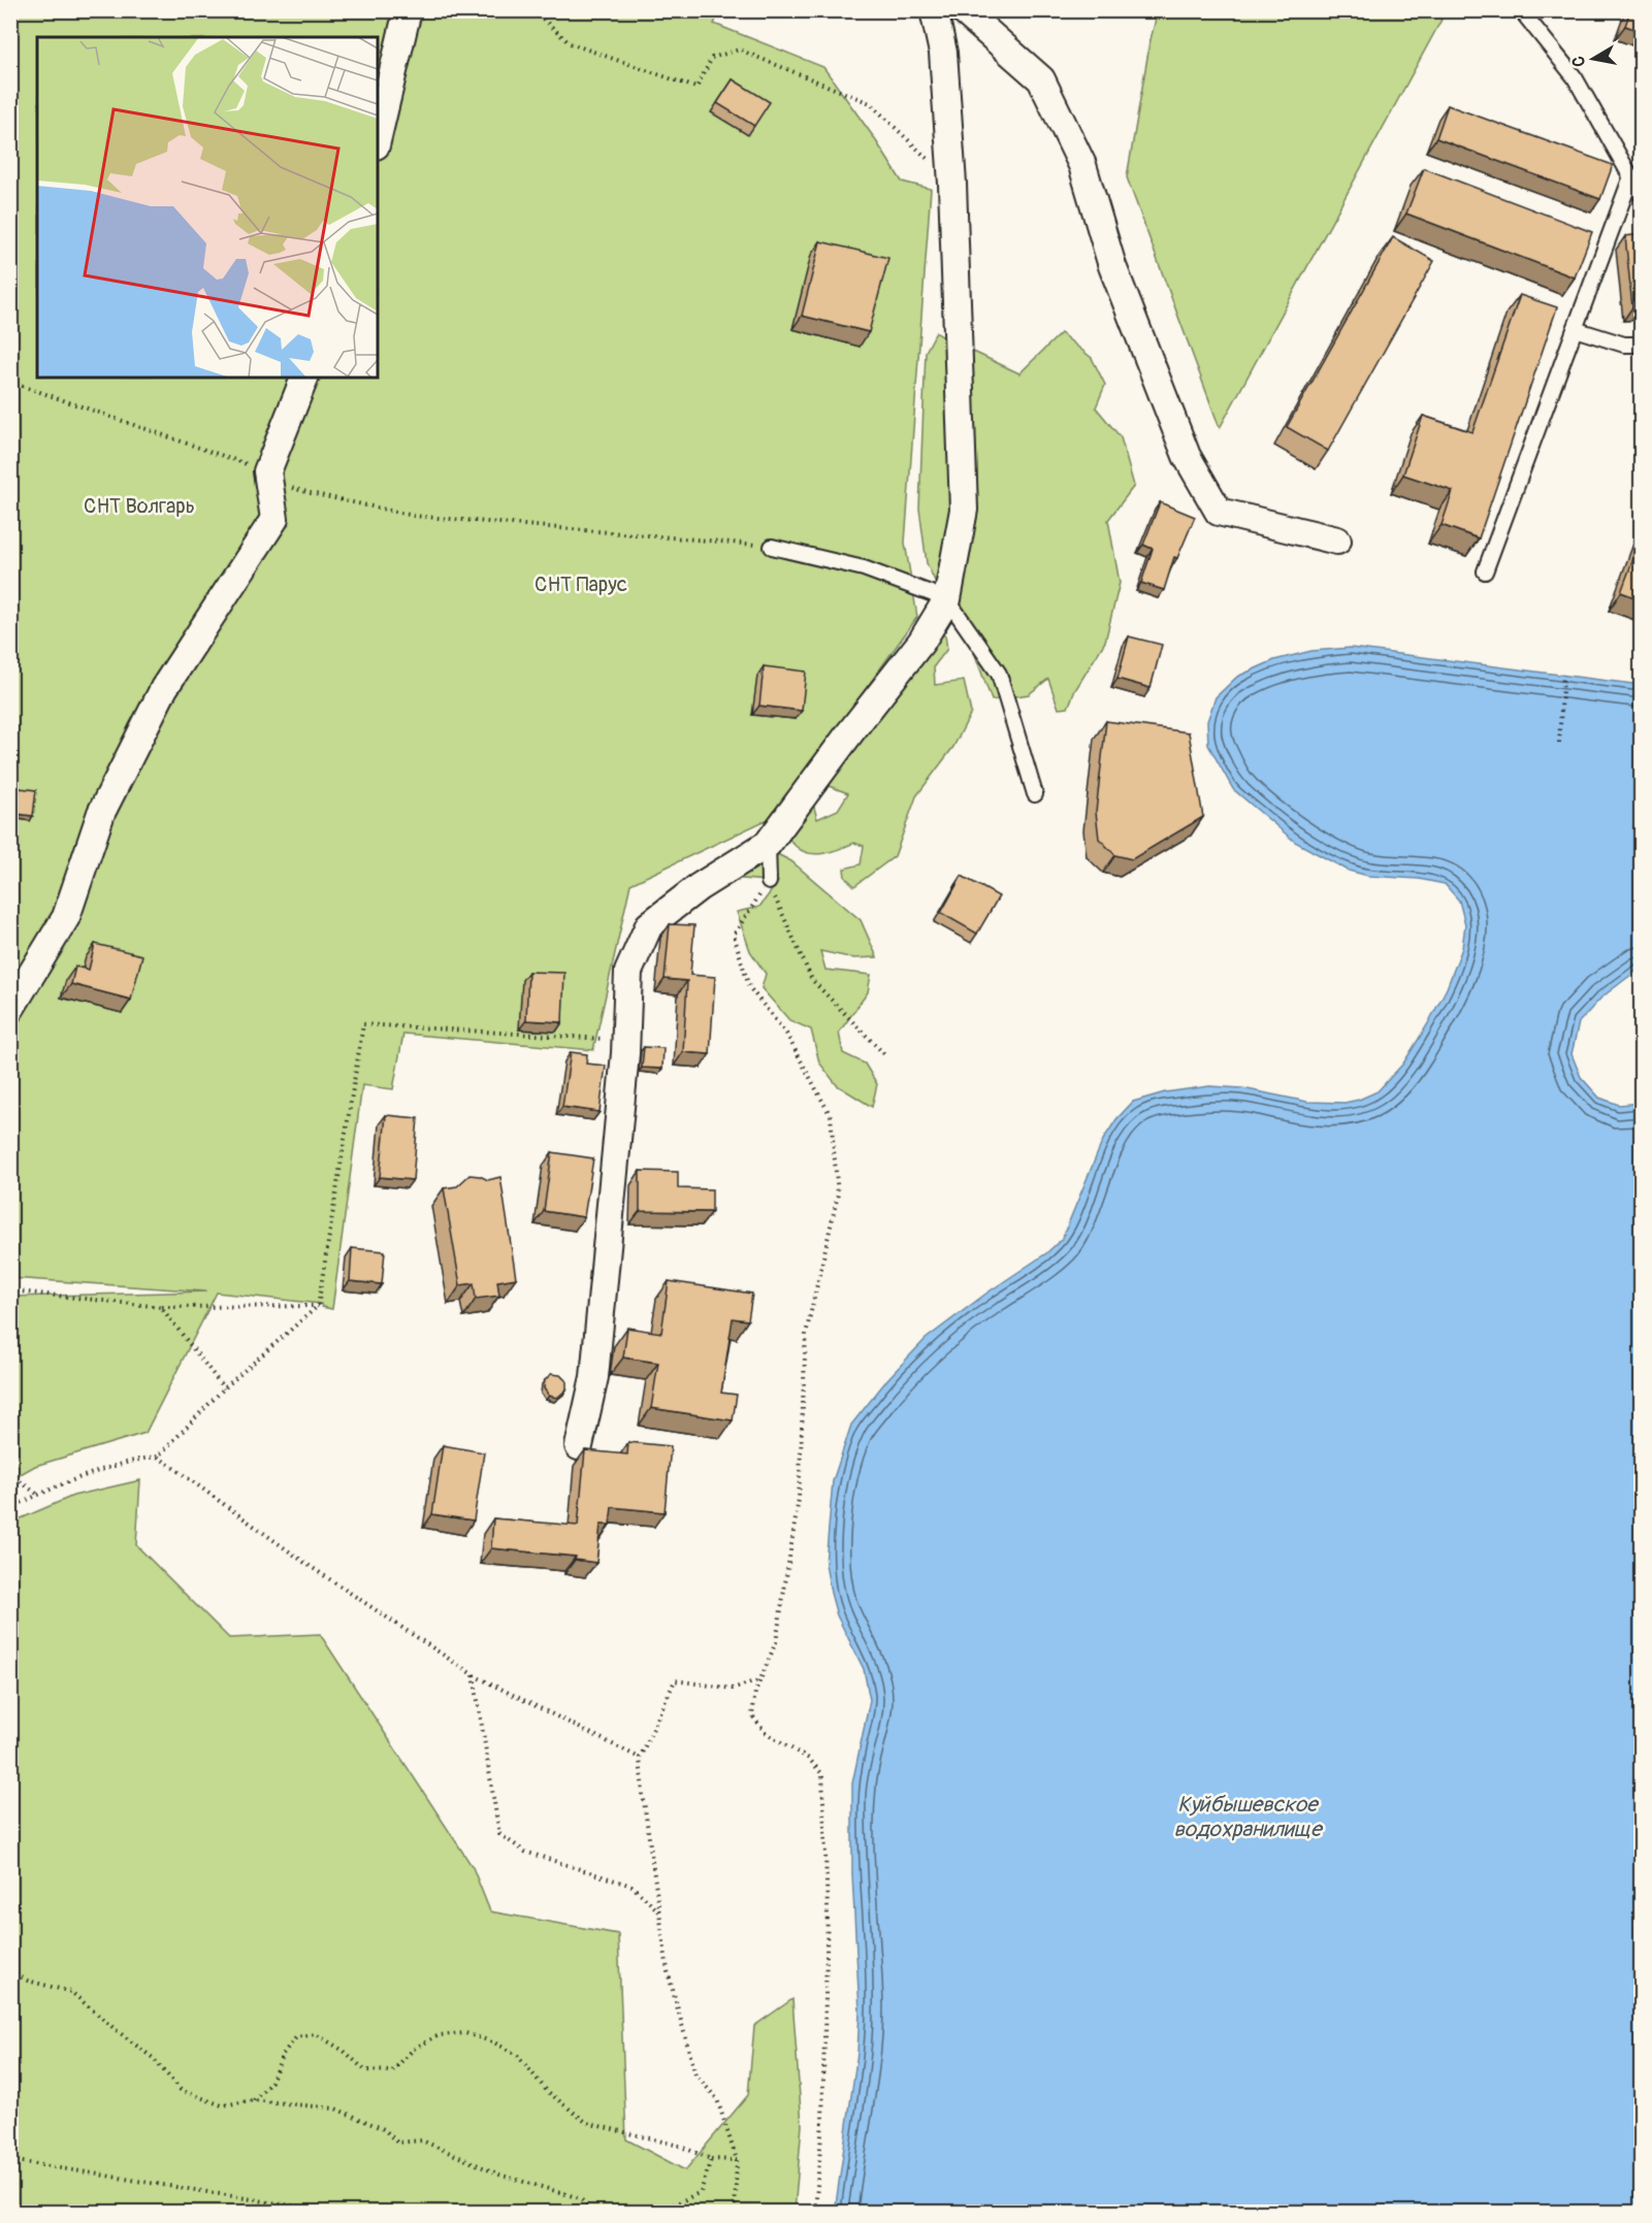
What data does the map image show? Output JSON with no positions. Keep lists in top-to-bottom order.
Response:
{
  "water": ["Куйбышевское водохранилище"],
  "parks": ["СНТ Волгарь", "СНТ Парус"],
  "north": "left"
}
